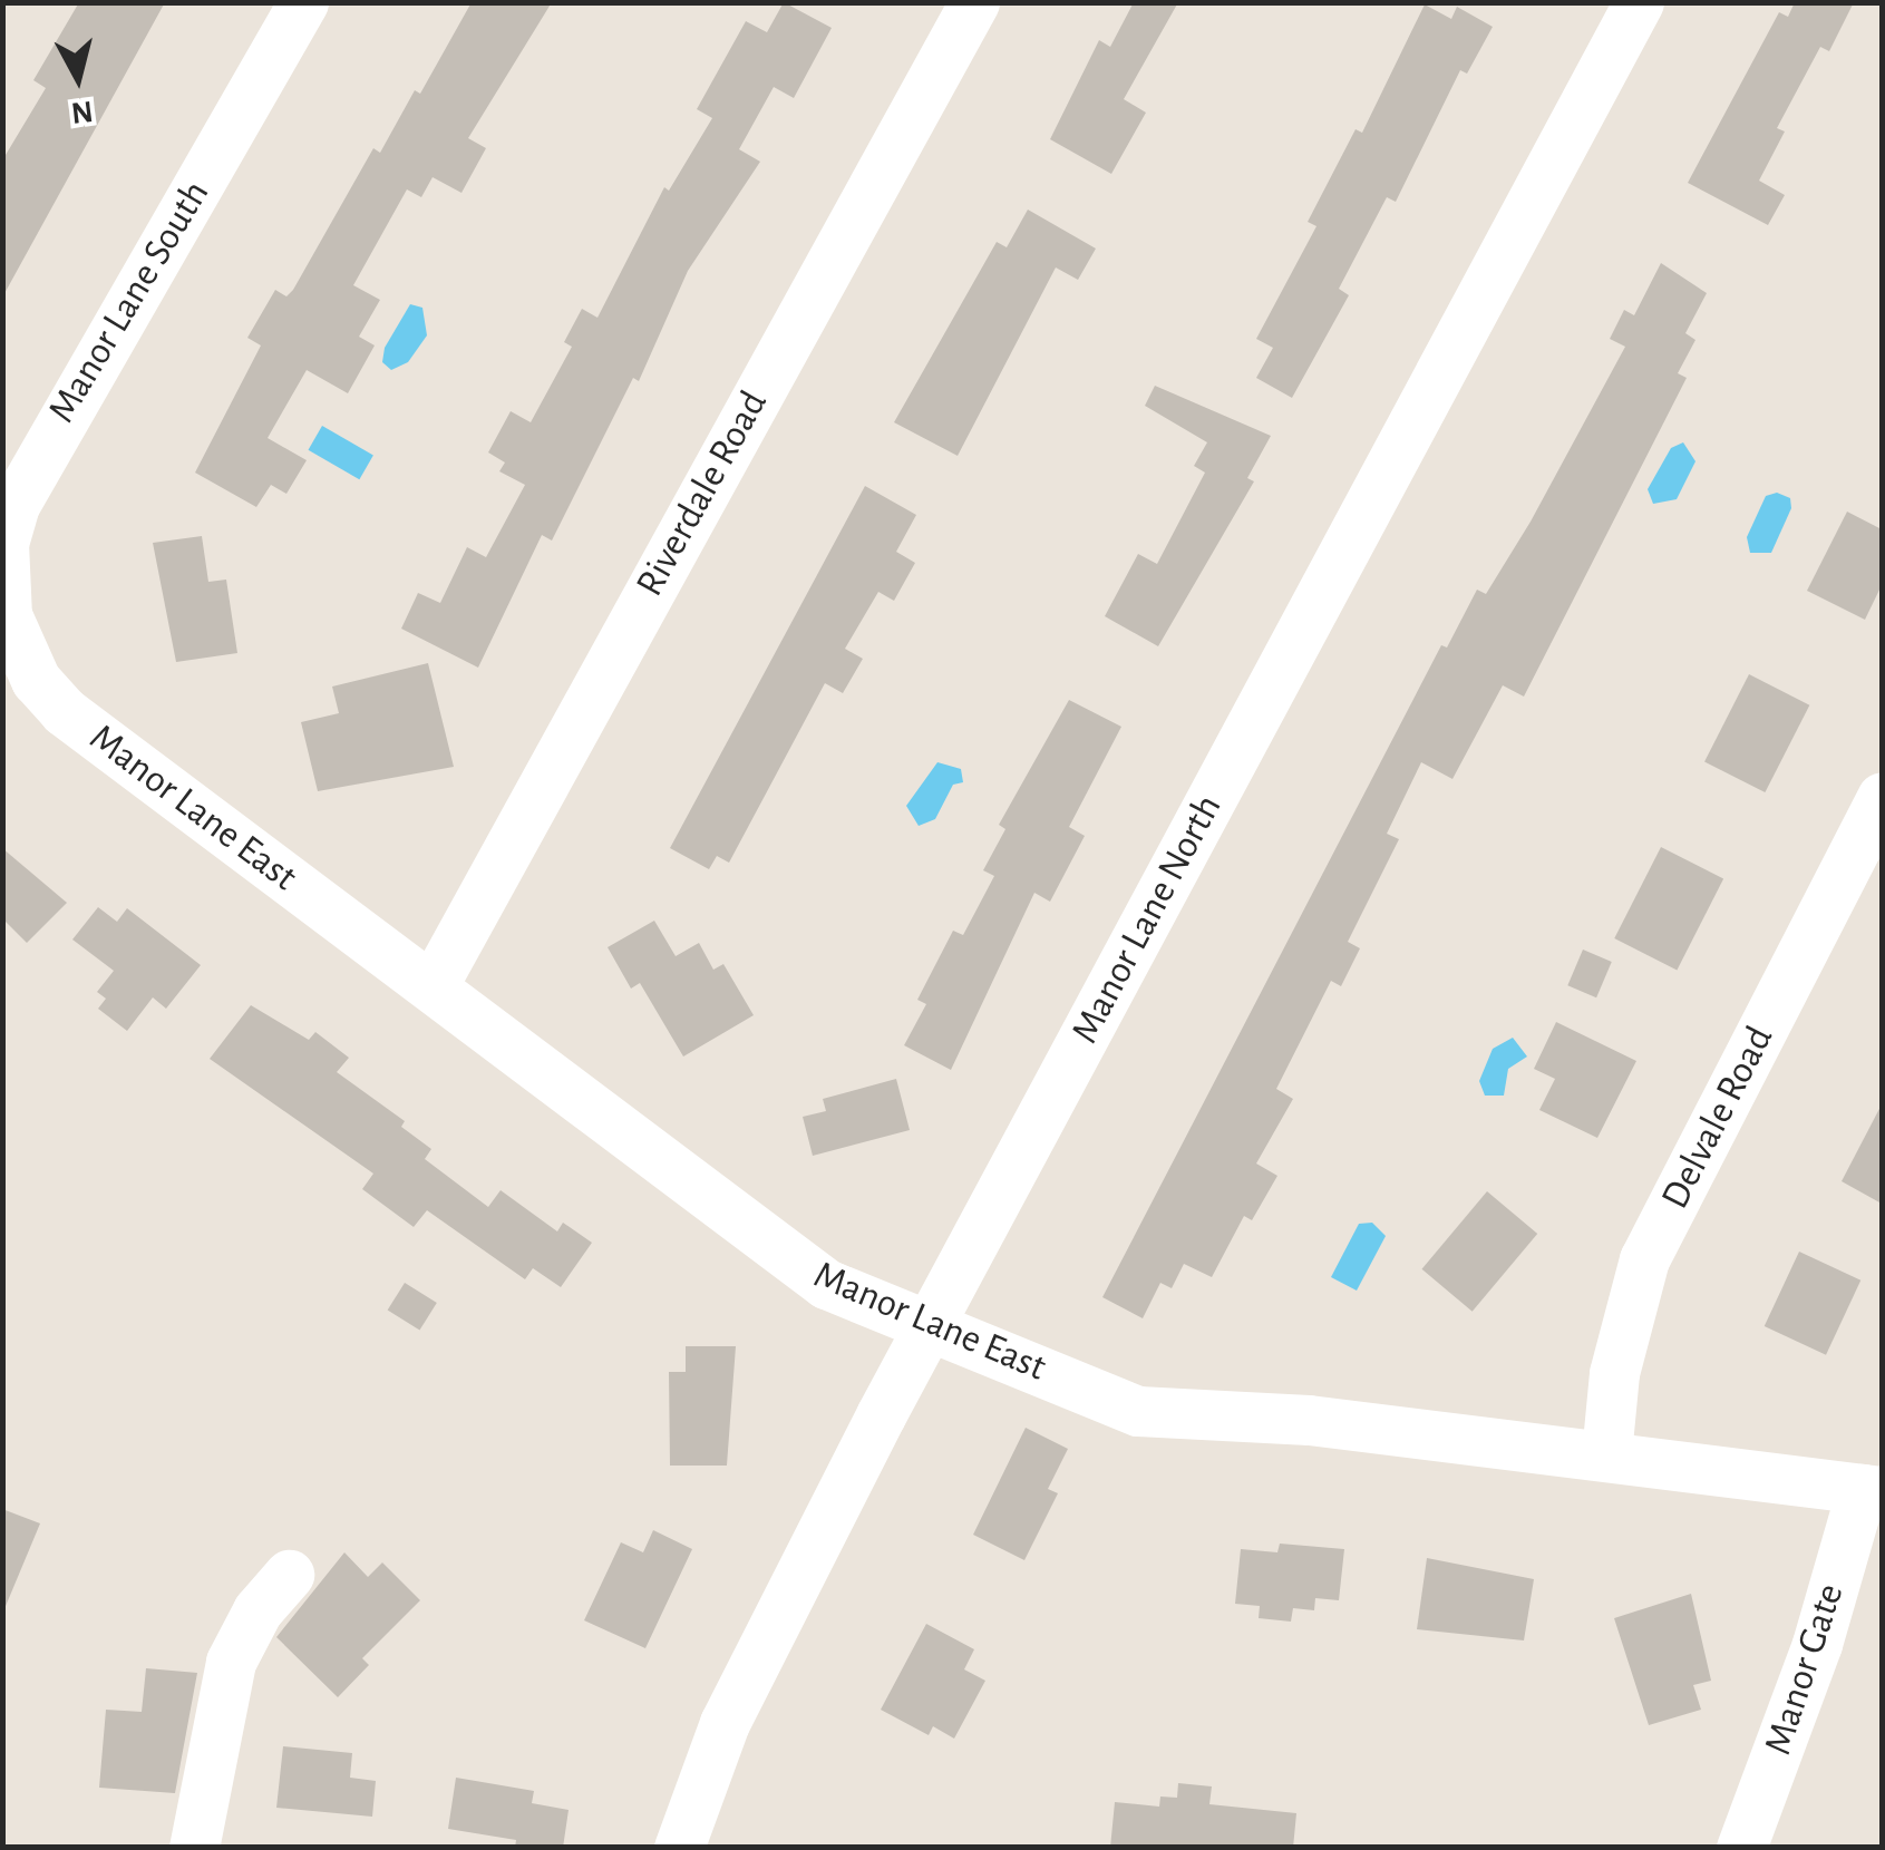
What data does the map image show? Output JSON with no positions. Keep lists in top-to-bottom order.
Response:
{
  "streets": {
    "street": [
      "Manor Lane South",
      "Riverdale Road",
      "Manor Lane East",
      "Manor Lane North",
      "Delvale Road",
      "Manor Gate"
    ]
  },
  "crossings": [
    ["Manor Lane South", "Manor Lane East"],
    ["Riverdale Road", "Manor Lane East"],
    ["Manor Lane East", "Manor Lane North"],
    ["Manor Lane East", "Delvale Road"],
    ["Manor Lane East", "Manor Gate"]
  ],
  "north": "bottom"
}
